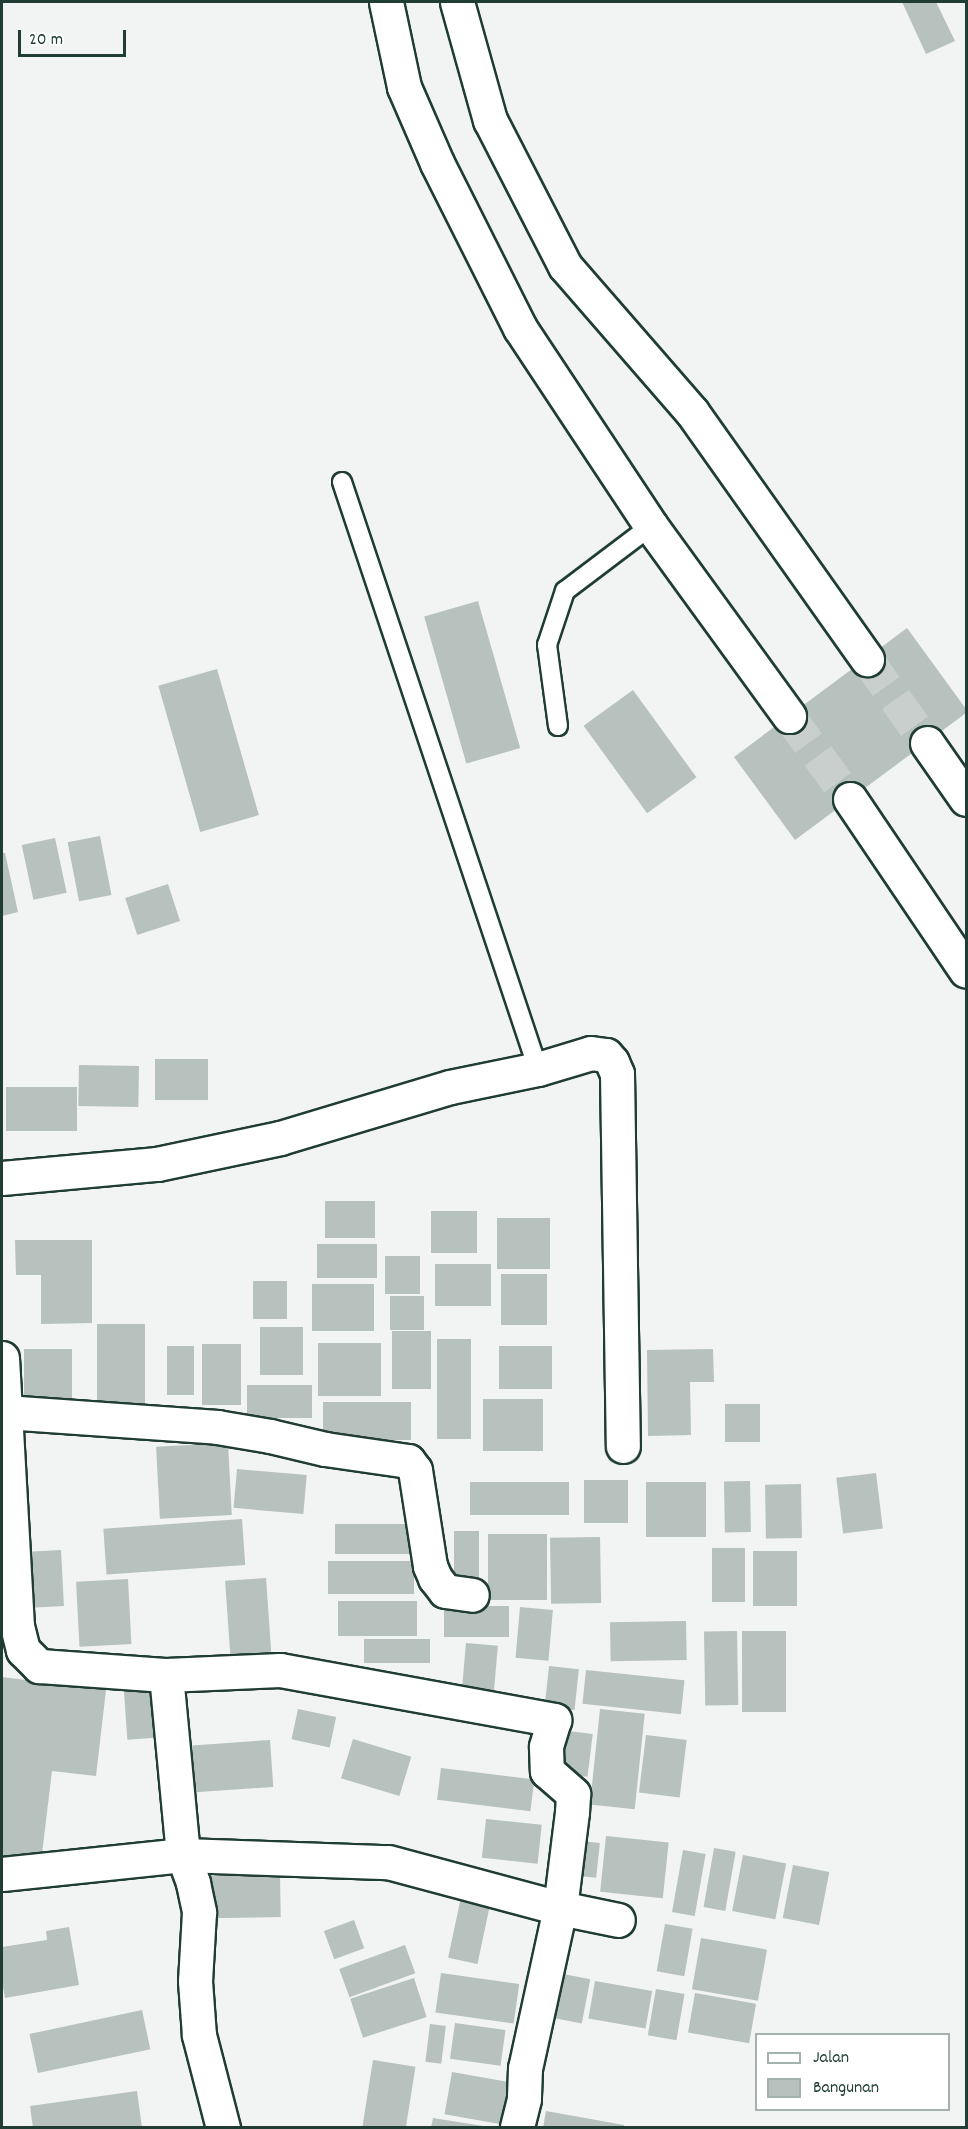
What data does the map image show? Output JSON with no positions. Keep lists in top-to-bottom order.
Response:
{
  "legend": ["Jalan", "Bangunan"],
  "scale_bar": "20 m"
}
